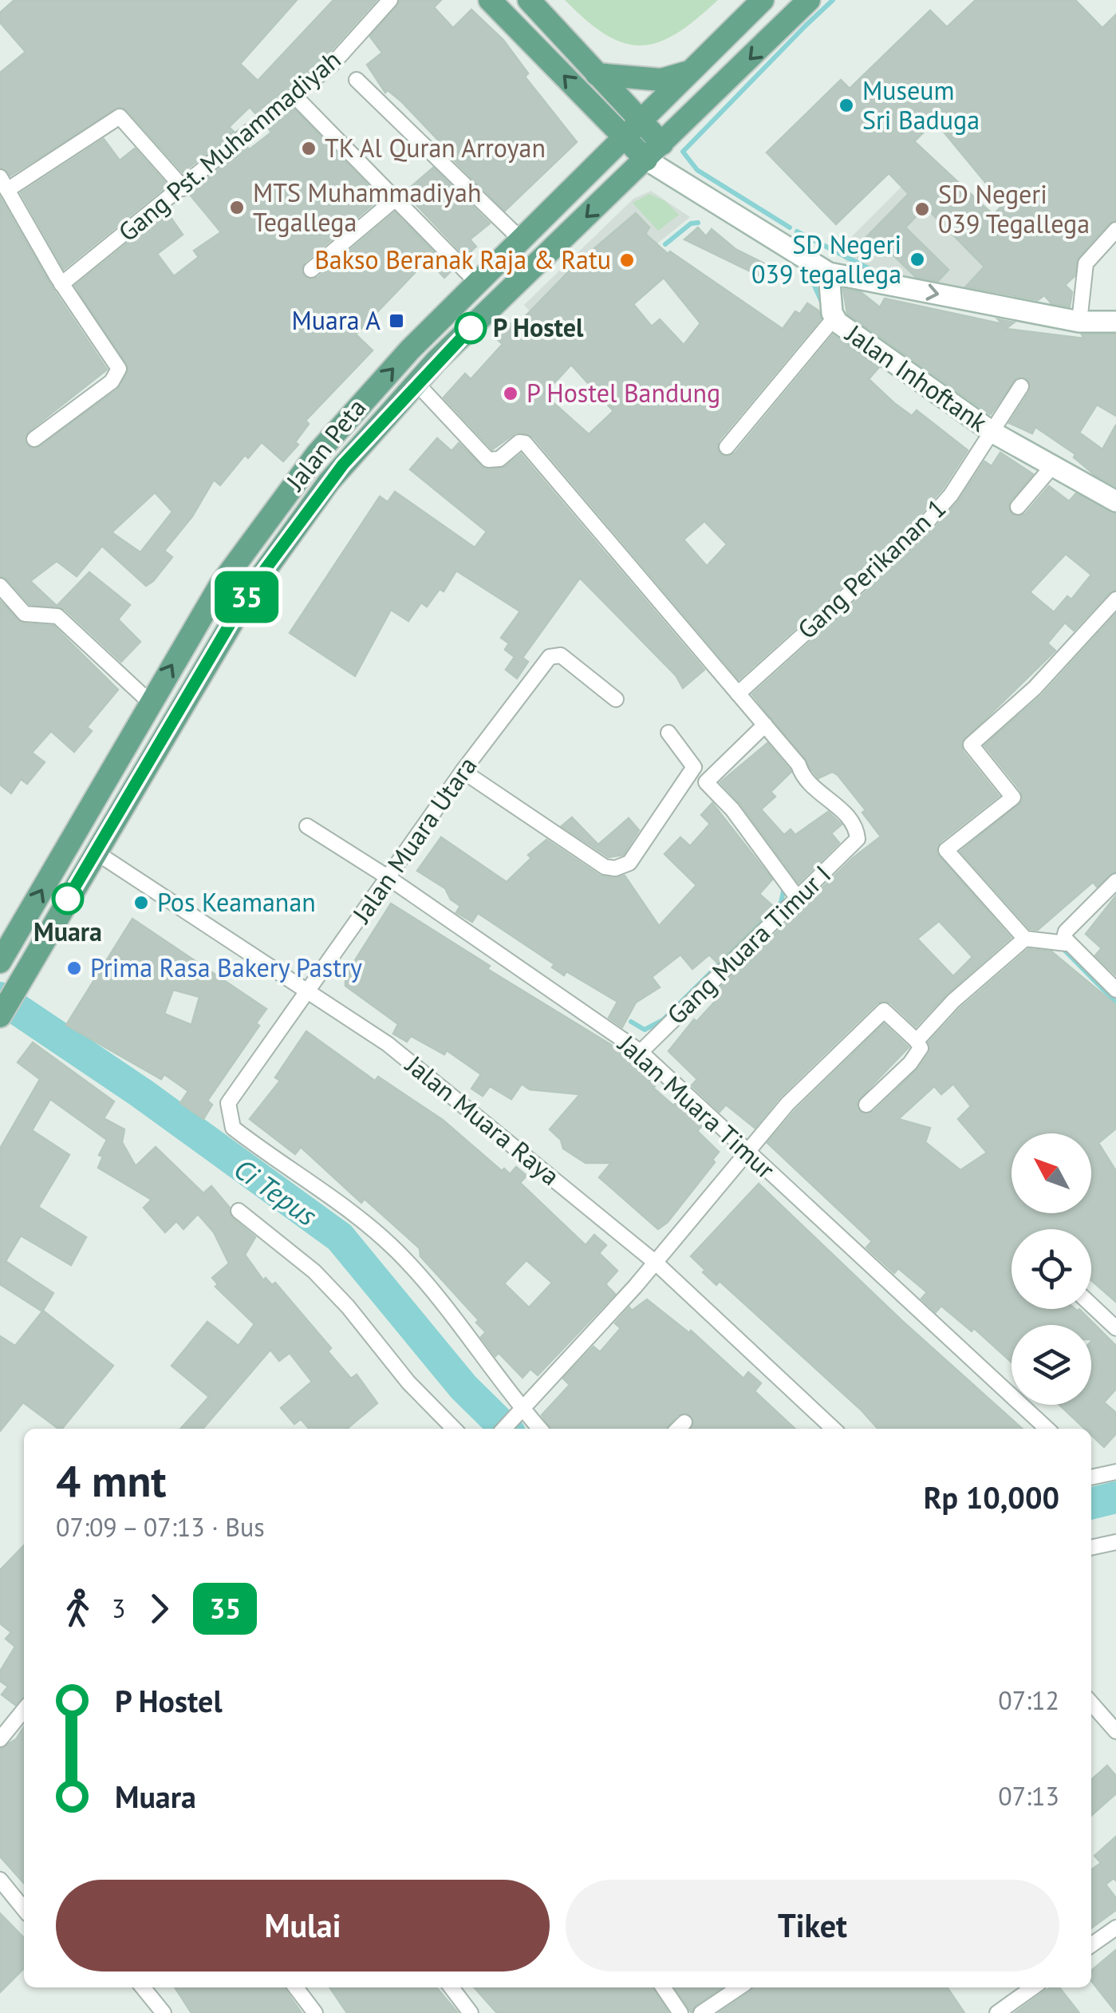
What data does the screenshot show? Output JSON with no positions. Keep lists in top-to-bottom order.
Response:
{
  "streets": {
    "main road": ["Jalan Inhoftank", "Jalan Peta"],
    "street": [
      "Gang Pst. Muhammadiyah",
      "Gang Perikanan 1",
      "Jalan Muara Utara",
      "Gang Muara Timur I",
      "Jalan Muara Timur",
      "Jalan Muara Raya"
    ]
  },
  "crossings": [
    ["Jalan Inhoftank", "Gang Perikanan 1"],
    ["Jalan Peta", "Jalan Muara Raya"],
    ["Jalan Muara Utara", "Jalan Muara Timur"],
    ["Jalan Muara Utara", "Jalan Muara Raya"],
    ["Gang Muara Timur I", "Jalan Muara Timur"]
  ],
  "water": ["Ci Tepus"],
  "places": {
    "other": [
      "Museum Sri Baduga",
      "TK Al Quran Arroyan",
      "MTS Muhammadiyah Tegallega",
      "SD Negeri 039 Tegallega",
      "SD Negeri 039 tegallega",
      "Bakso Beranak Raja & Ratu",
      "P Hostel",
      "P Hostel Bandung",
      "Muara",
      "Pos Keamanan",
      "Prima Rasa Bakery Pastry"
    ],
    "transit": ["Muara A"]
  },
  "lines": ["bus line 35"],
  "north": "top left",
  "page": {
    "on_map": "35",
    "heading": ["4 mnt", "07:09 – 07:13 · Bus", "Rp 10,000"],
    "legs": ["3", "35"],
    "list": [
      {
        "name": "P Hostel",
        "value": "07:12"
      },
      {
        "name": "Muara",
        "value": "07:13"
      }
    ],
    "buttons": ["Mulai", "Tiket"]
  }
}
